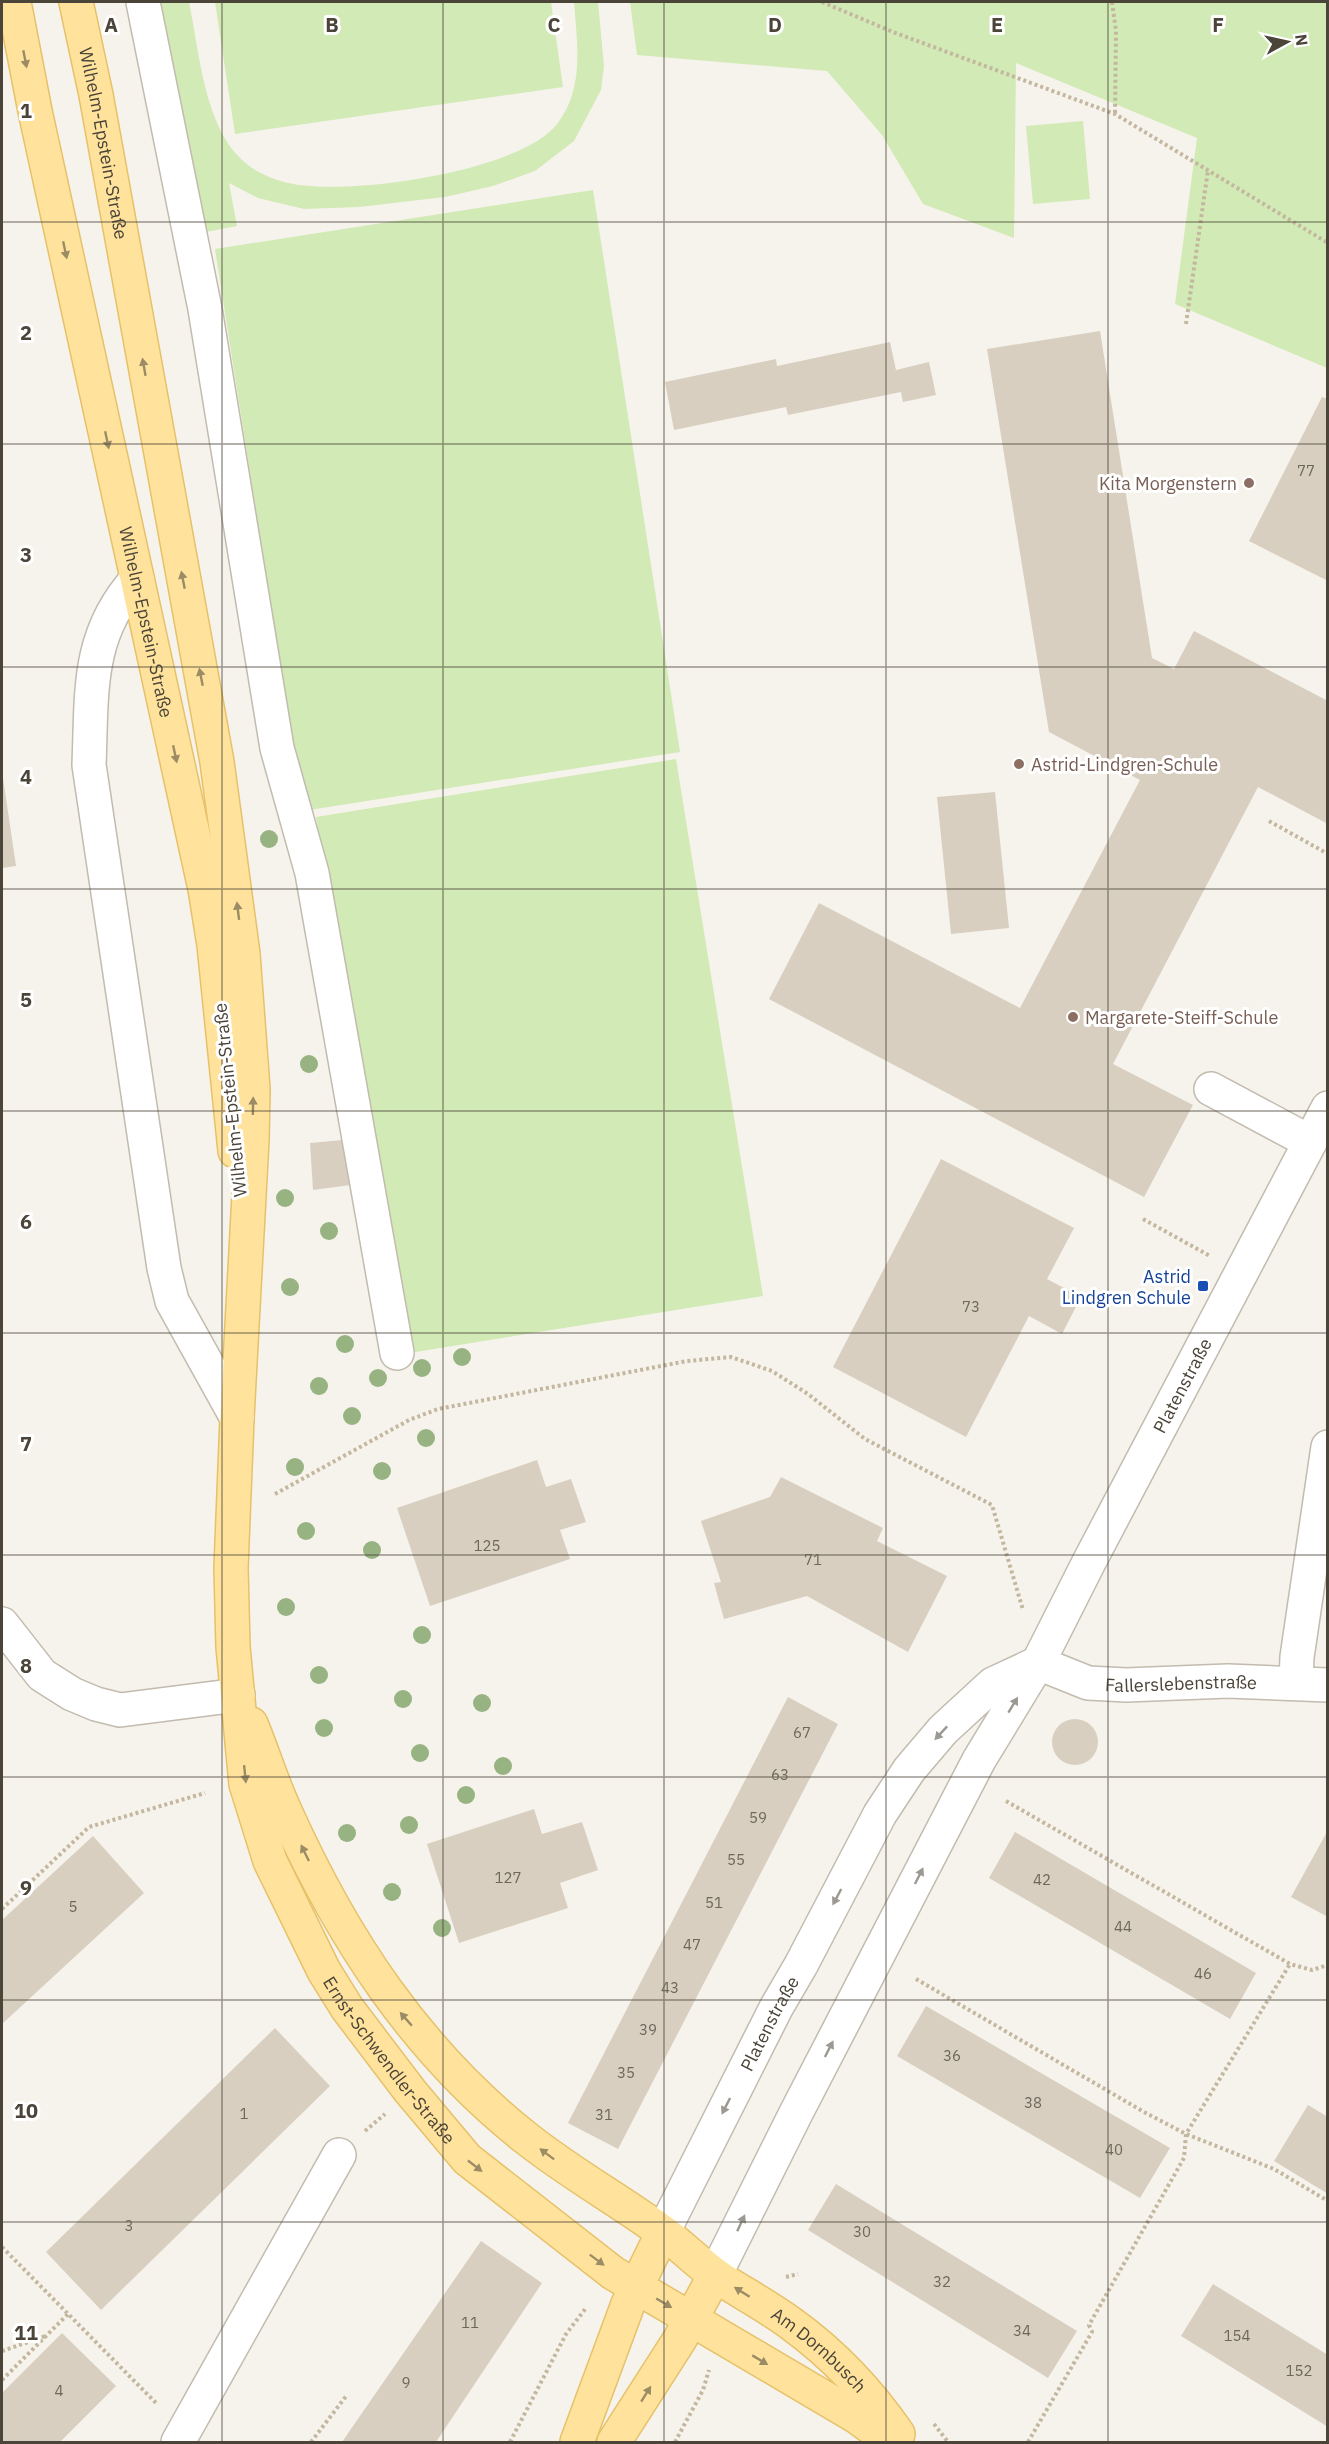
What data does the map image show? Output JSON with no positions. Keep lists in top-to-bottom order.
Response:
{
  "streets": {
    "main road": [
      "Wilhelm-Epstein-Straße",
      "Platenstraße",
      "Ernst-Schwendler-Straße",
      "Am Dornbusch"
    ],
    "street": ["Fallerslebenstraße"]
  },
  "crossings": [
    ["Wilhelm-Epstein-Straße", "Ernst-Schwendler-Straße"],
    ["Platenstraße", "Fallerslebenstraße"],
    ["Platenstraße", "Ernst-Schwendler-Straße"],
    ["Platenstraße", "Am Dornbusch"],
    ["Ernst-Schwendler-Straße", "Am Dornbusch"]
  ],
  "places": {
    "other": ["Kita Morgenstern", "Astrid-Lindgren-Schule", "Margarete-Steiff-Schule"],
    "transit": ["Astrid Lindgren Schule"]
  },
  "house_numbers": [
    "77",
    "73",
    "125",
    "71",
    "67",
    "63",
    "59",
    "55",
    "127",
    "42",
    "51",
    "5",
    "44",
    "47",
    "46",
    "43",
    "39",
    "36",
    "35",
    "38",
    "1",
    "31",
    "40",
    "3",
    "30",
    "32",
    "11",
    "34",
    "154",
    "152",
    "9",
    "4"
  ],
  "north": "right",
  "grid": {
    "columns": [
      "A",
      "B",
      "C",
      "D",
      "E",
      "F"
    ],
    "rows": [
      "1",
      "2",
      "3",
      "4",
      "5",
      "6",
      "7",
      "8",
      "9",
      "10",
      "11"
    ]
  }
}
